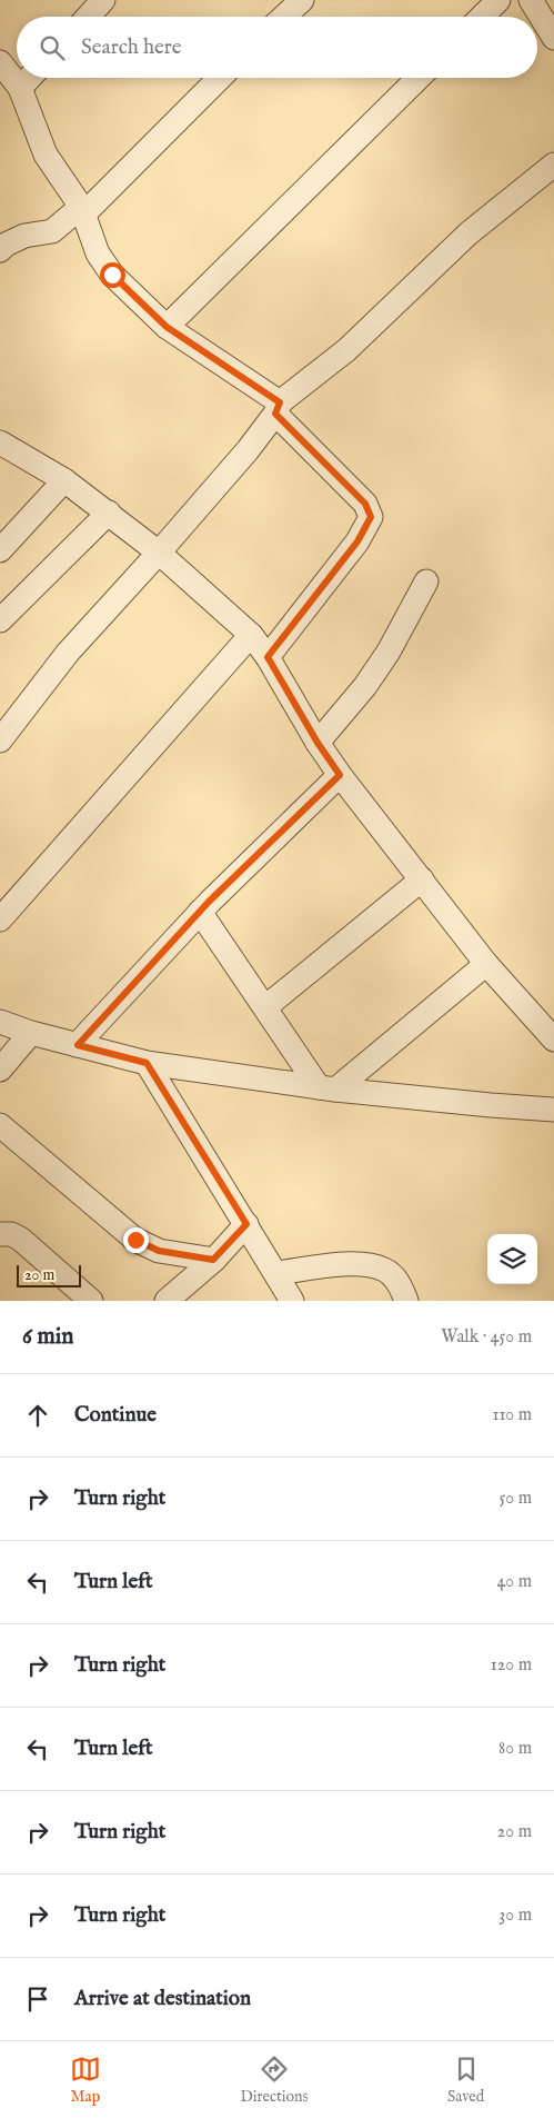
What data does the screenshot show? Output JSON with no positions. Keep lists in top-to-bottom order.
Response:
{
  "scale_bar": "20 m",
  "page": {
    "search": "Search here",
    "scale": "20 m",
    "heading": ["6 min", "Walk · 450 m"],
    "list": [
      ["Continue", "110 m"],
      ["Turn right", "50 m"],
      ["Turn left", "40 m"],
      ["Turn right", "120 m"],
      ["Turn left", "80 m"],
      ["Turn right", "20 m"],
      ["Turn right", "30 m"],
      "Arrive at destination"
    ],
    "nav": ["Map", "Directions", "Saved"]
  }
}
